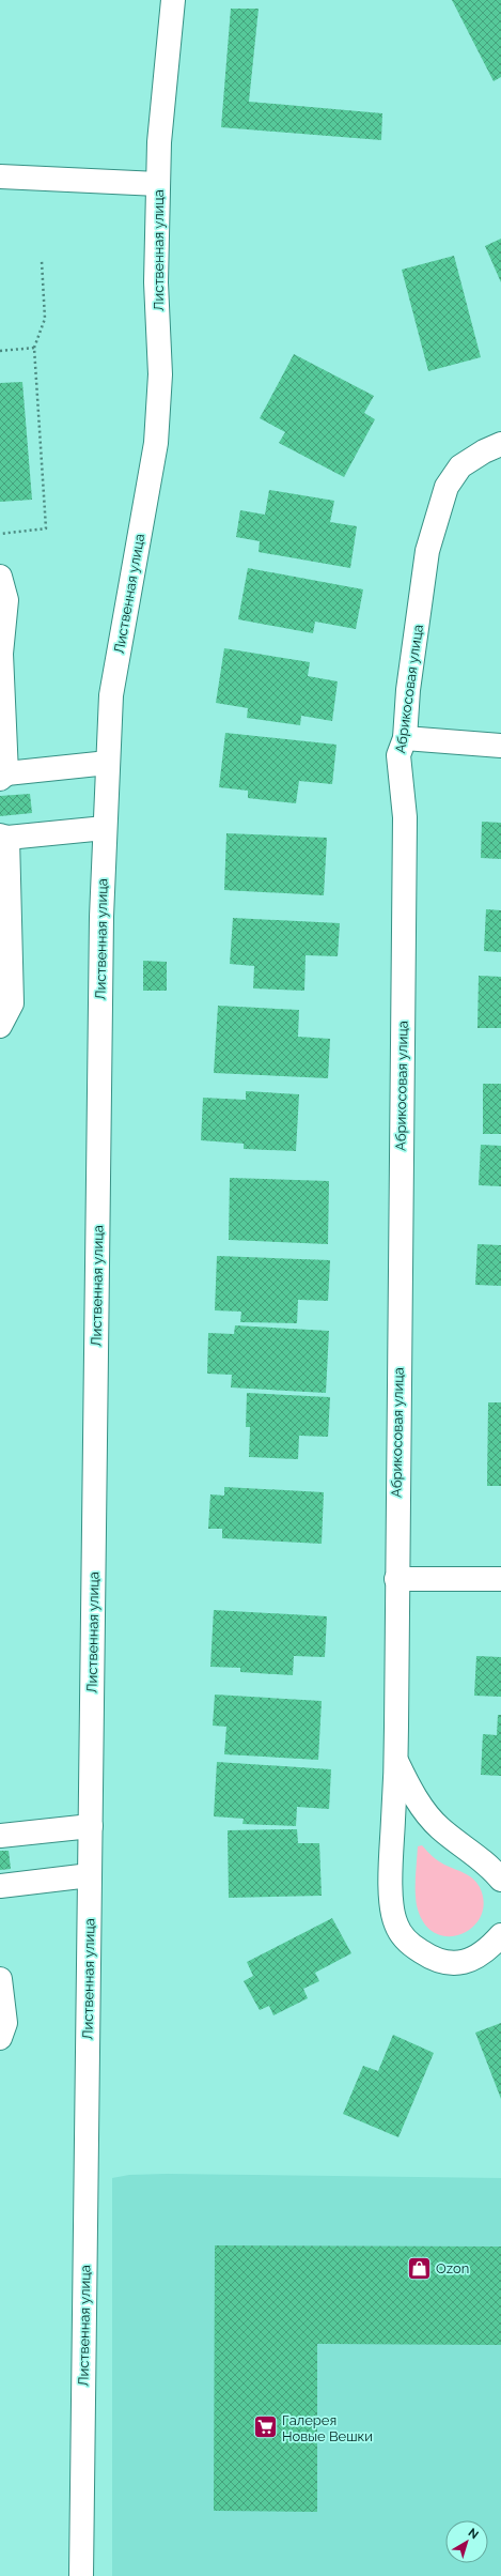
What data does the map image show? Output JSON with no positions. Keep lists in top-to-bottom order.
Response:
{
  "streets": {
    "street": ["Лиственная улица", "Абрикосовая улица"]
  },
  "places": {
    "shop": ["Ozon"],
    "supermarket": ["Галерея Новые Вешки"]
  },
  "north": "top right"
}
